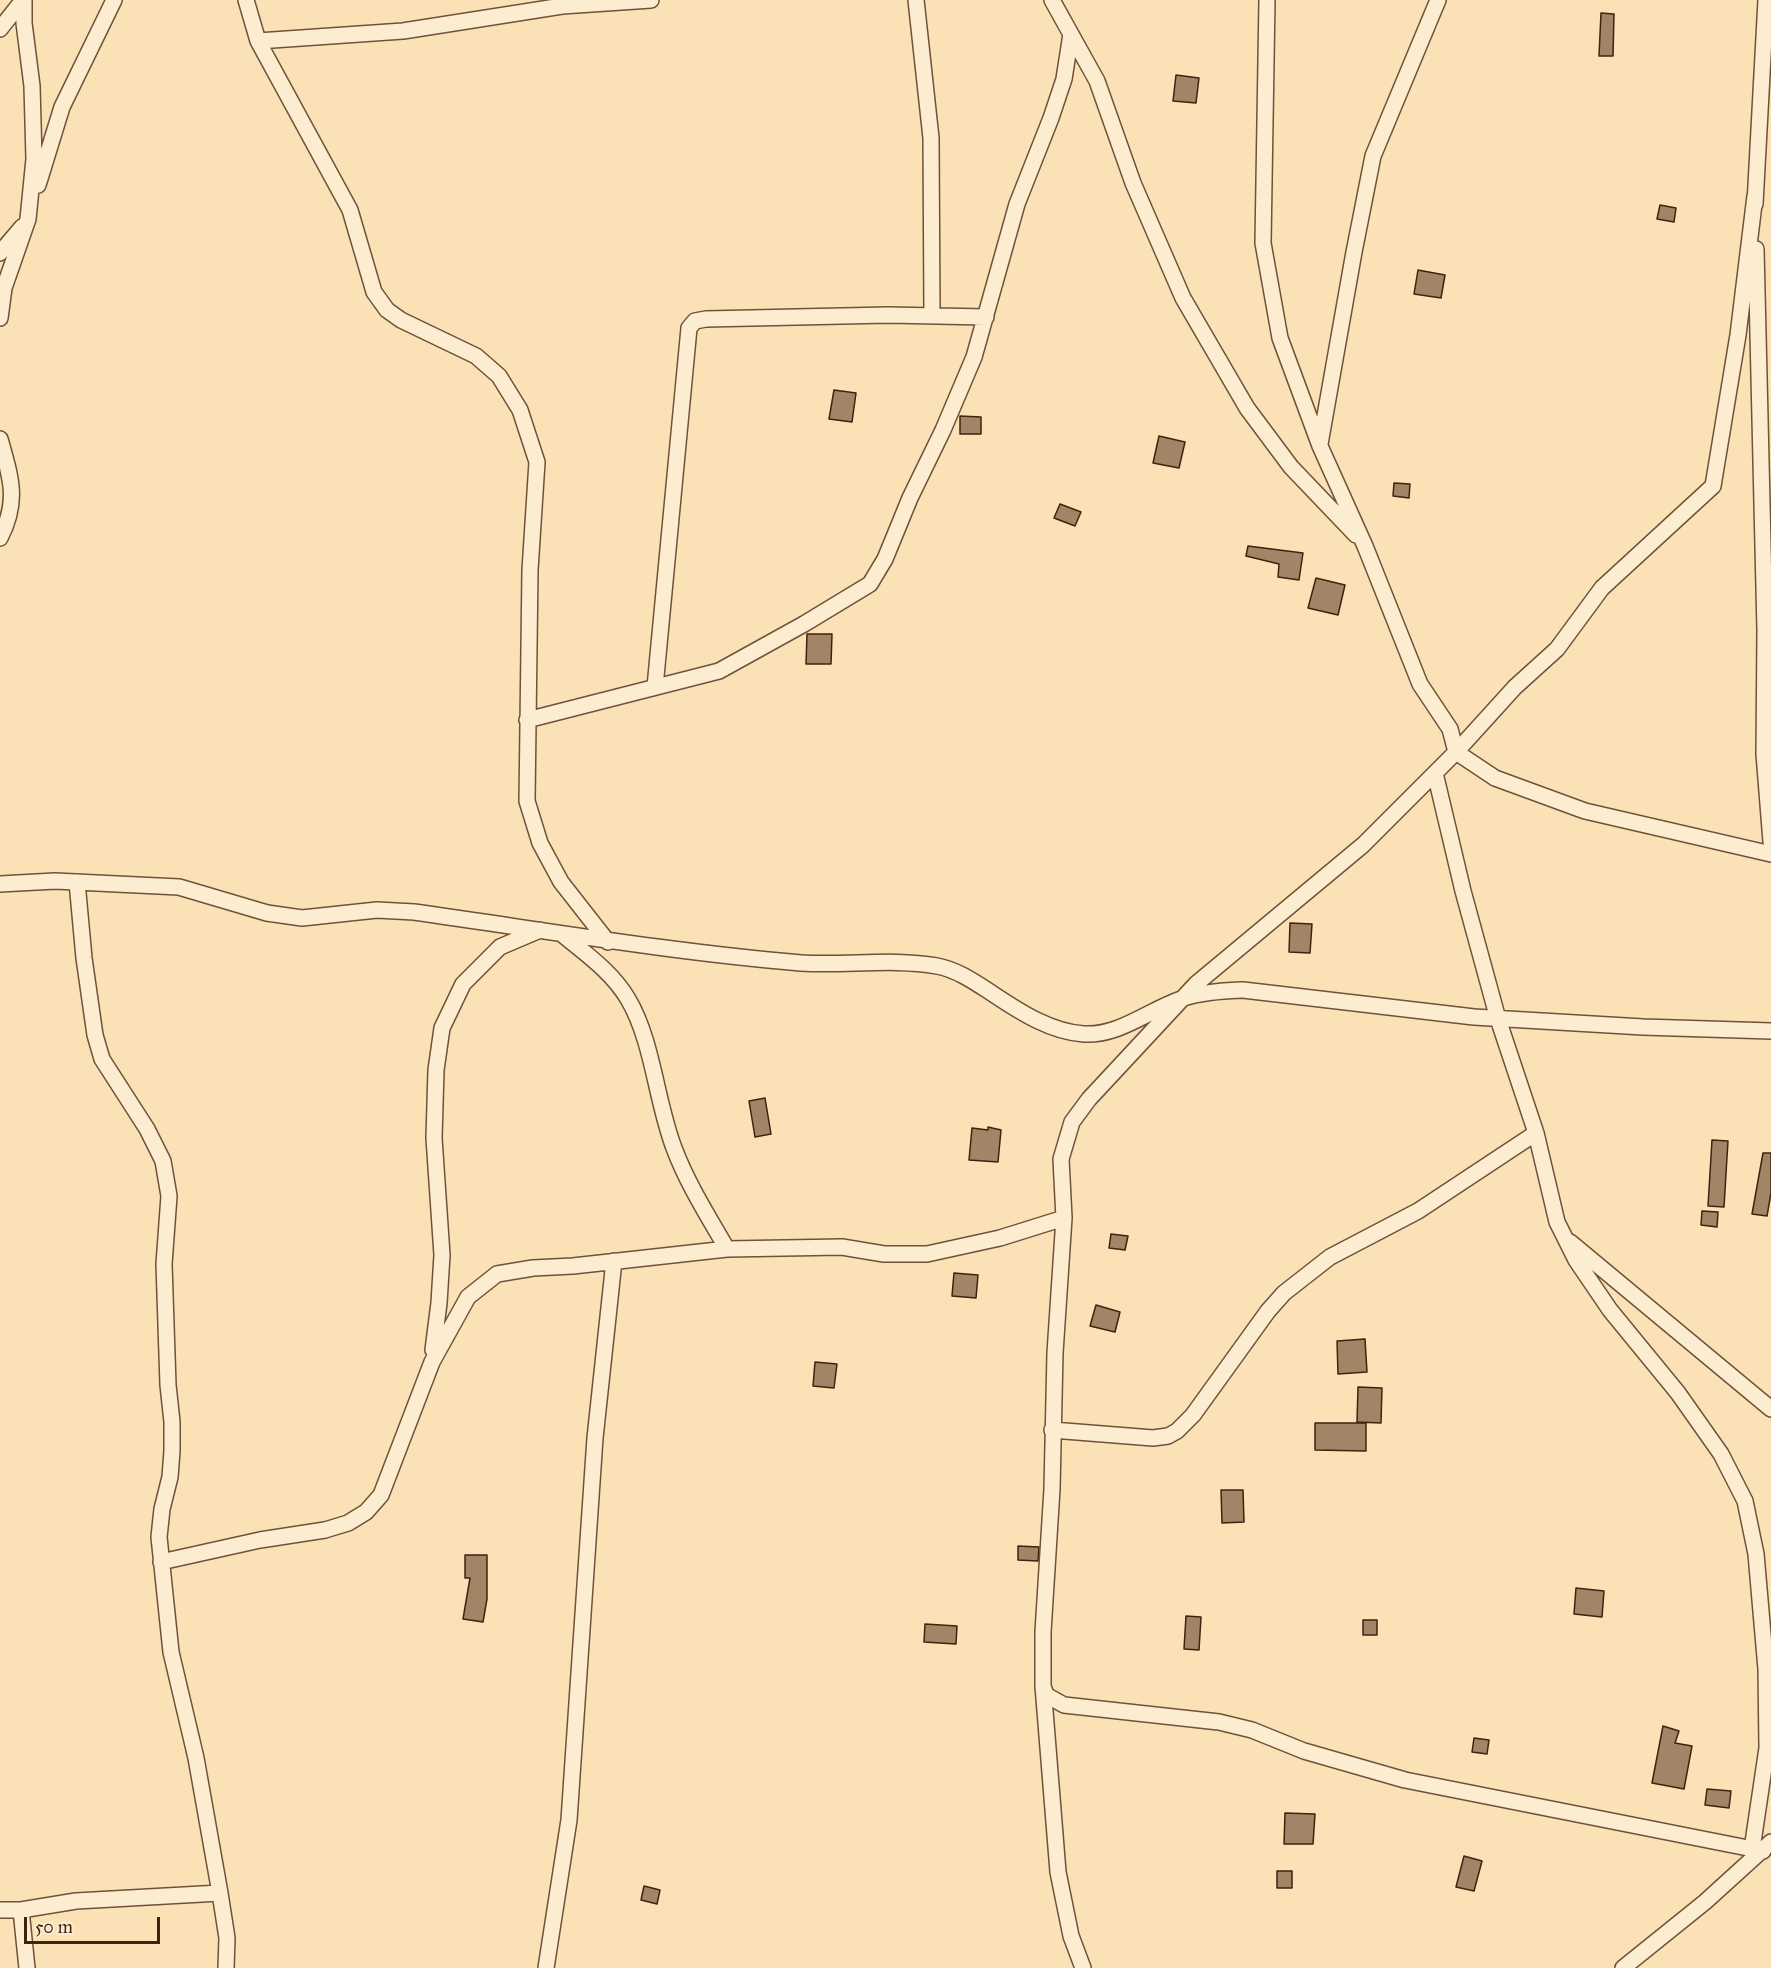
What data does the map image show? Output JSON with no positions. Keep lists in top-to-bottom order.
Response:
{
  "scale_bar": "50 m"
}
